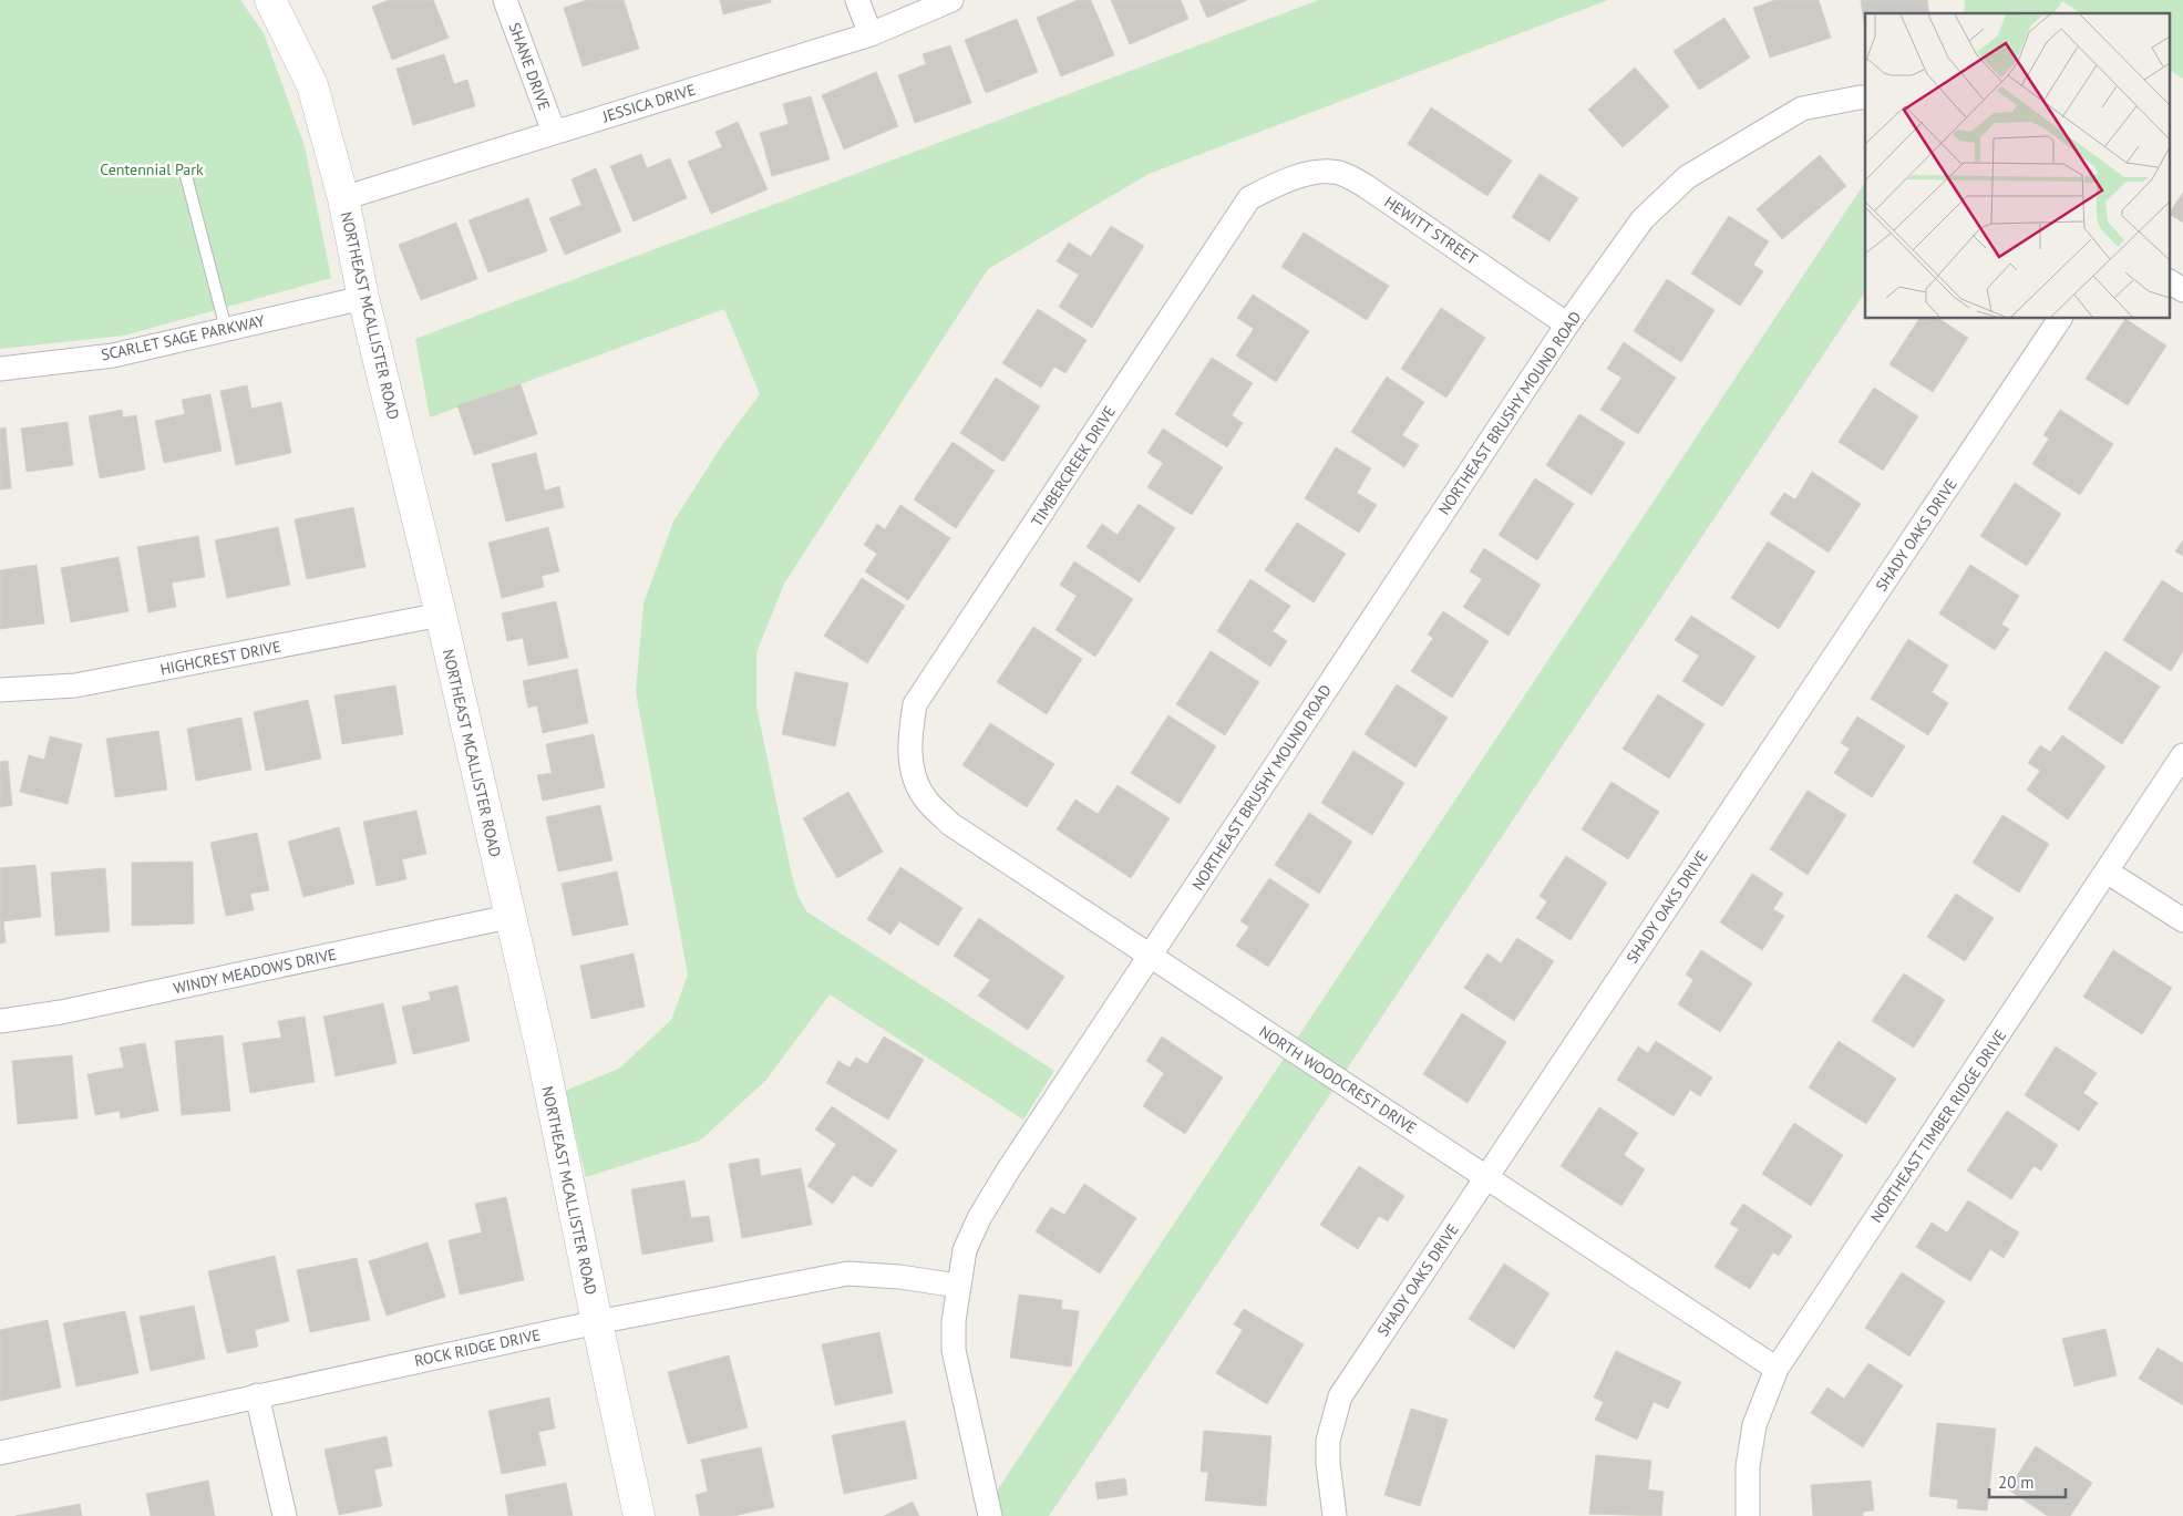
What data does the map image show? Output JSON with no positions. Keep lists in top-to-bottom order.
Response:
{
  "streets": {
    "street": [
      "SHANE DRIVE",
      "JESSICA DRIVE",
      "HEWITT STREET",
      "NORTHEAST MCALLISTER ROAD",
      "SCARLET SAGE PARKWAY",
      "NORTHEAST BRUSHY MOUND ROAD",
      "TIMBERCREEK DRIVE",
      "SHADY OAKS DRIVE",
      "HIGHCREST DRIVE",
      "WINDY MEADOWS DRIVE",
      "NORTH WOODCREST DRIVE",
      "NORTHEAST TIMBER RIDGE DRIVE",
      "ROCK RIDGE DRIVE"
    ]
  },
  "crossings": [
    ["SHANE DRIVE", "JESSICA DRIVE"],
    ["JESSICA DRIVE", "NORTHEAST MCALLISTER ROAD"],
    ["HEWITT STREET", "NORTHEAST BRUSHY MOUND ROAD"],
    ["HEWITT STREET", "TIMBERCREEK DRIVE"],
    ["NORTHEAST MCALLISTER ROAD", "SCARLET SAGE PARKWAY"],
    ["NORTHEAST MCALLISTER ROAD", "HIGHCREST DRIVE"],
    ["NORTHEAST MCALLISTER ROAD", "WINDY MEADOWS DRIVE"],
    ["NORTHEAST MCALLISTER ROAD", "ROCK RIDGE DRIVE"],
    ["NORTHEAST BRUSHY MOUND ROAD", "NORTH WOODCREST DRIVE"],
    ["NORTHEAST BRUSHY MOUND ROAD", "ROCK RIDGE DRIVE"],
    ["TIMBERCREEK DRIVE", "NORTH WOODCREST DRIVE"],
    ["SHADY OAKS DRIVE", "NORTH WOODCREST DRIVE"],
    ["NORTH WOODCREST DRIVE", "NORTHEAST TIMBER RIDGE DRIVE"]
  ],
  "parks": ["Centennial Park"],
  "scale_bar": "20 m"
}
